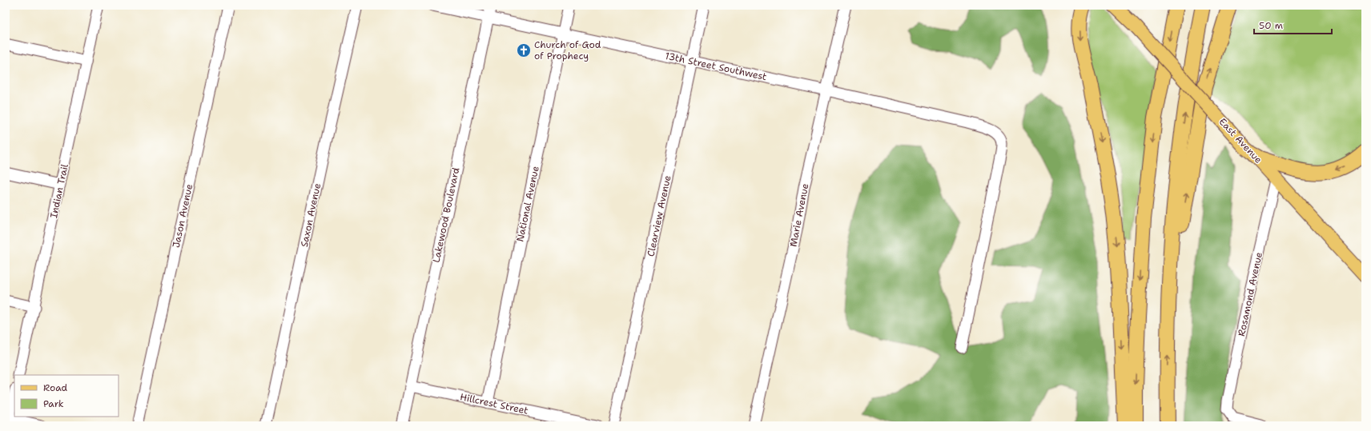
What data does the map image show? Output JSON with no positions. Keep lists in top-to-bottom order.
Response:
{
  "streets": {
    "main road": ["East Avenue"],
    "street": [
      "13th Street Southwest",
      "Indian Trail",
      "National Avenue",
      "Saxon Avenue",
      "Lakewood Boulevard",
      "Marie Avenue",
      "Jason Avenue",
      "Clearview Avenue",
      "Rosamond Avenue",
      "Hillcrest Street"
    ]
  },
  "crossings": [
    ["13th Street Southwest", "National Avenue"],
    ["13th Street Southwest", "Lakewood Boulevard"],
    ["13th Street Southwest", "Marie Avenue"],
    ["13th Street Southwest", "Clearview Avenue"],
    ["East Avenue", "Rosamond Avenue"],
    ["National Avenue", "Hillcrest Street"],
    ["Lakewood Boulevard", "Hillcrest Street"]
  ],
  "places": {
    "church": ["Church of God of Prophecy"]
  },
  "legend": ["Road", "Park"],
  "scale_bar": "50 m"
}
